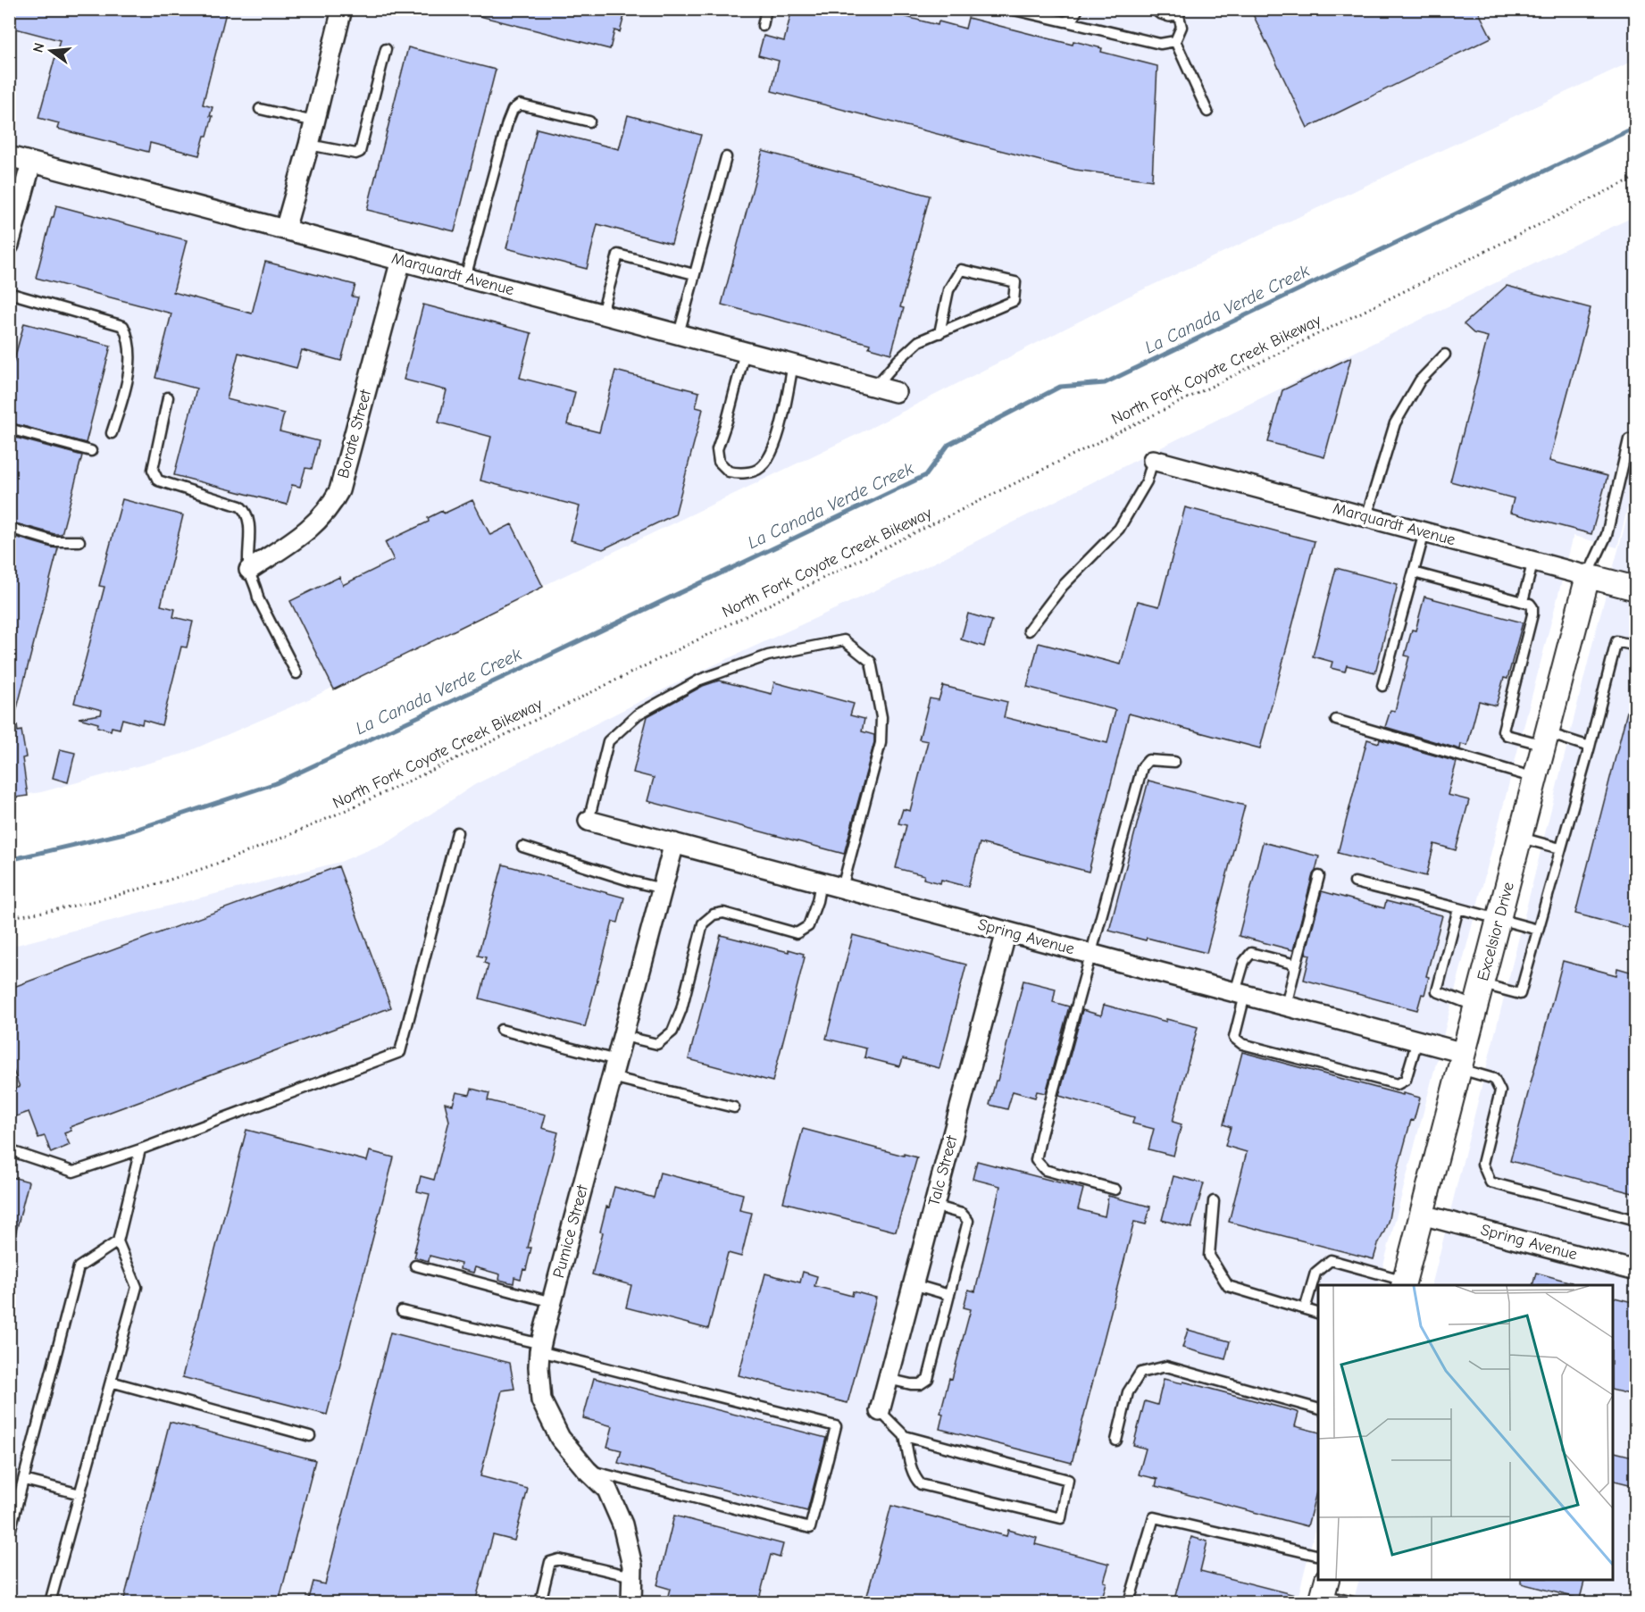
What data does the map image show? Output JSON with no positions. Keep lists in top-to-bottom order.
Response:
{
  "streets": {
    "street": [
      "Marquardt Avenue",
      "Borate Street",
      "Excelsior Drive",
      "Spring Avenue",
      "Talc Street",
      "Pumice Street"
    ],
    "path": ["North Fork Coyote Creek Bikeway"]
  },
  "crossings": [
    ["Marquardt Avenue", "Borate Street"],
    ["Marquardt Avenue", "Excelsior Drive"],
    ["Excelsior Drive", "Spring Avenue"],
    ["Spring Avenue", "Talc Street"],
    ["Spring Avenue", "Pumice Street"]
  ],
  "water": ["La Canada Verde Creek"],
  "north": "left"
}
